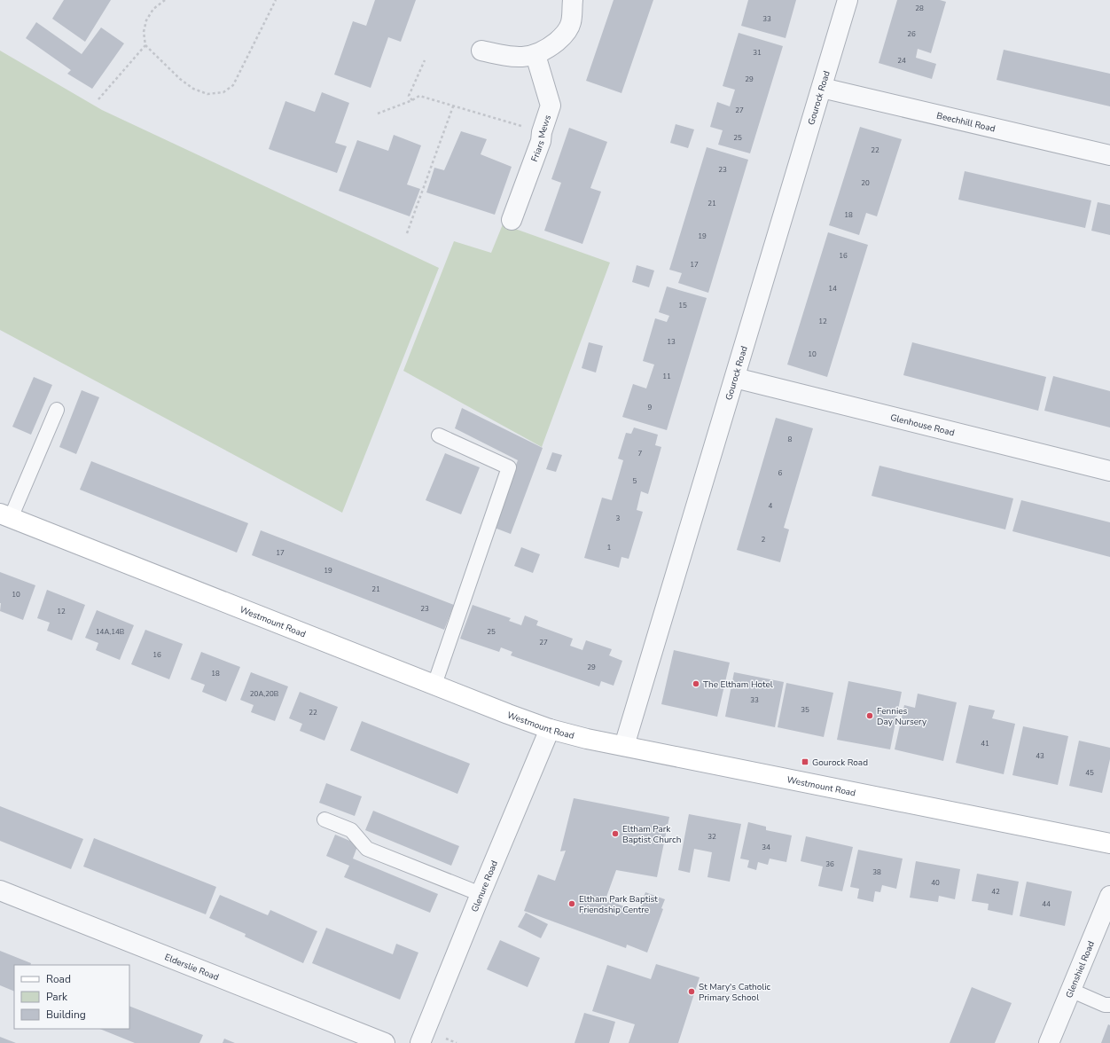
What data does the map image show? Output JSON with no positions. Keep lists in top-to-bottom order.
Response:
{
  "streets": {
    "street": [
      "Gourock Road",
      "Beechhill Road",
      "Friars Mews",
      "Glenhouse Road",
      "Westmount Road",
      "Glenure Road",
      "Elderslie Road",
      "Glenshiel Road"
    ]
  },
  "crossings": [
    ["Gourock Road", "Beechhill Road"],
    ["Gourock Road", "Glenhouse Road"],
    ["Gourock Road", "Westmount Road"],
    ["Westmount Road", "Glenure Road"]
  ],
  "places": {
    "other": [
      "The Eltham Hotel",
      "Fennies Day Nursery",
      "Eltham Park Baptist Church",
      "Eltham Park Baptist Friendship Centre",
      "St Mary's Catholic Primary School"
    ],
    "transit": ["Gourock Road"]
  },
  "house_numbers": [
    "28",
    "33",
    "26",
    "31",
    "24",
    "29",
    "27",
    "25",
    "22",
    "23",
    "20",
    "21",
    "18",
    "19",
    "16",
    "17",
    "14",
    "15",
    "12",
    "13",
    "10",
    "11",
    "9",
    "8",
    "7",
    "6",
    "5",
    "4",
    "3",
    "2",
    "1",
    "17",
    "19",
    "21",
    "10",
    "23",
    "12",
    "14A,14B",
    "25",
    "27",
    "16",
    "29",
    "18",
    "20A,20B",
    "33",
    "35",
    "22",
    "41",
    "43",
    "45",
    "32",
    "34",
    "36",
    "38",
    "40",
    "42",
    "44"
  ],
  "legend": ["Road", "Park", "Building"]
}
